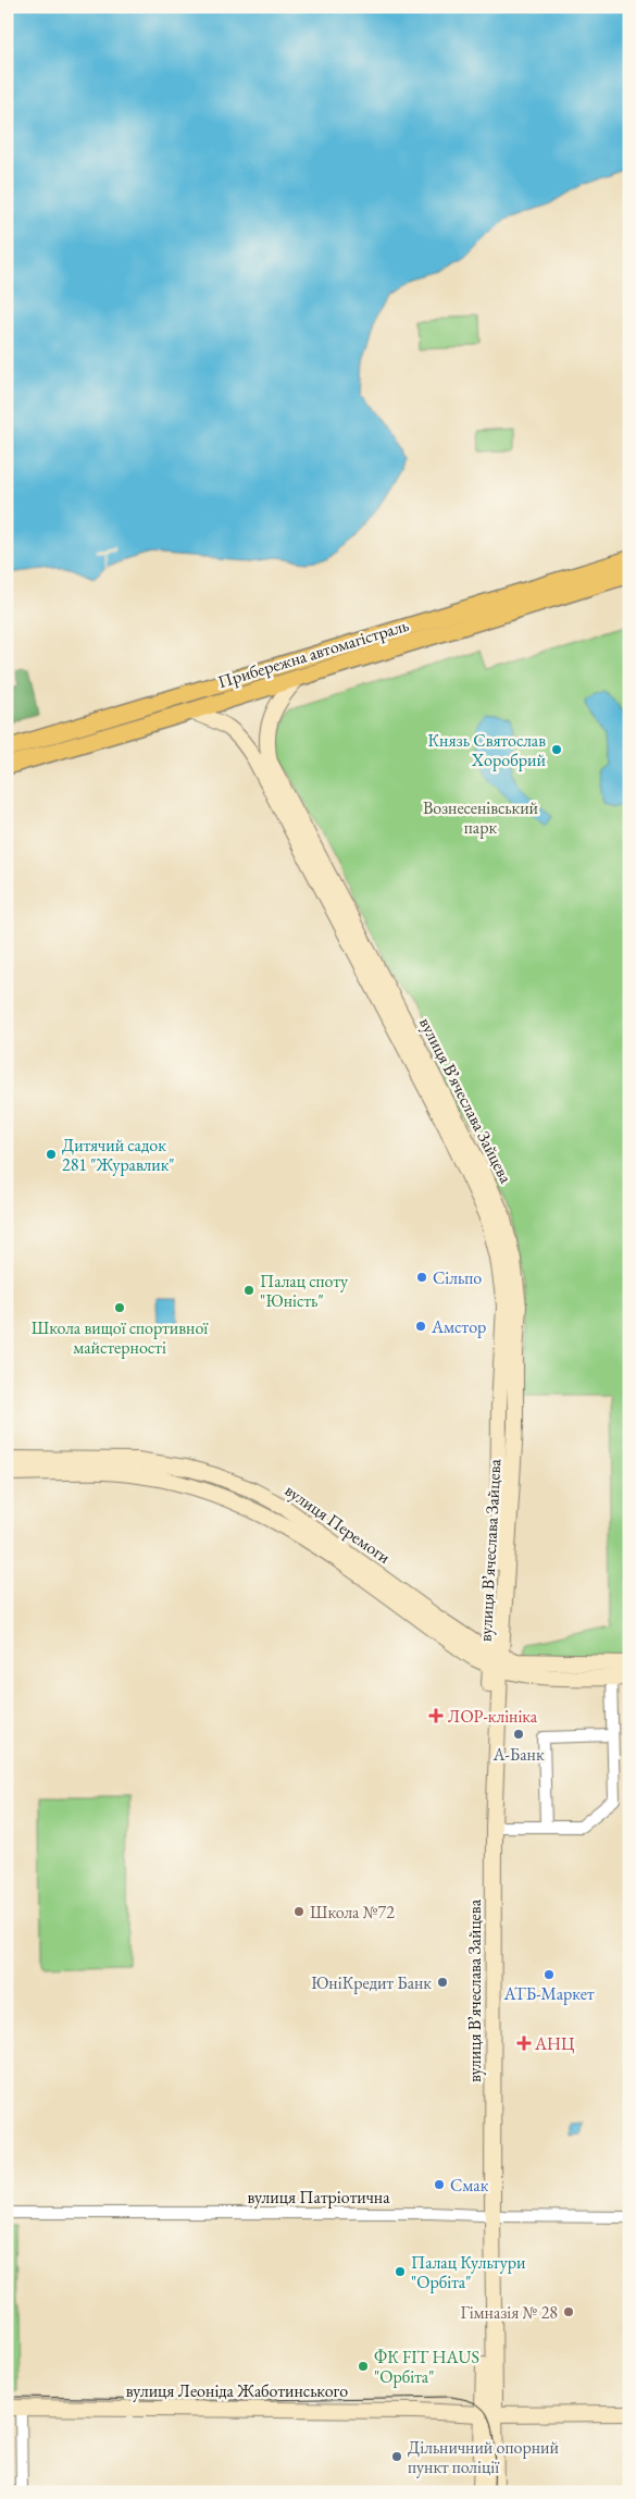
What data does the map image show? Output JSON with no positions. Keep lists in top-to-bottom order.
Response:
{
  "streets": {
    "main road": [
      "Прибережна автомагістраль",
      "вулиця Вʼячеслава Зайцева",
      "вулиця Перемоги",
      "вулиця Леоніда Жаботинського"
    ],
    "street": ["вулиця Патріотична"]
  },
  "crossings": [
    ["Прибережна автомагістраль", "вулиця Вʼячеслава Зайцева"],
    ["вулиця Вʼячеслава Зайцева", "вулиця Перемоги"],
    ["вулиця Вʼячеслава Зайцева", "вулиця Патріотична"],
    ["вулиця Вʼячеслава Зайцева", "вулиця Леоніда Жаботинського"]
  ],
  "parks": ["Вознесенівський парк"],
  "places": {
    "other": [
      "Князь Святослав Хоробрий",
      "Дитячий садок 281 \"Журавлик\"",
      "Сільпо",
      "Палац споту \"Юність\"",
      "Школа вищої спортивної майстерності",
      "Амстор",
      "А-Банк",
      "Школа №72",
      "АТБ-Маркет",
      "ЮніКредит Банк",
      "Смак",
      "Палац Культури \"Орбіта\"",
      "Гімназія № 28",
      "ФК FIT HAUS \"Орбіта\"",
      "Дільничний опорний пункт поліції"
    ],
    "health": ["ЛОР-клініка", "АНЦ"]
  }
}
